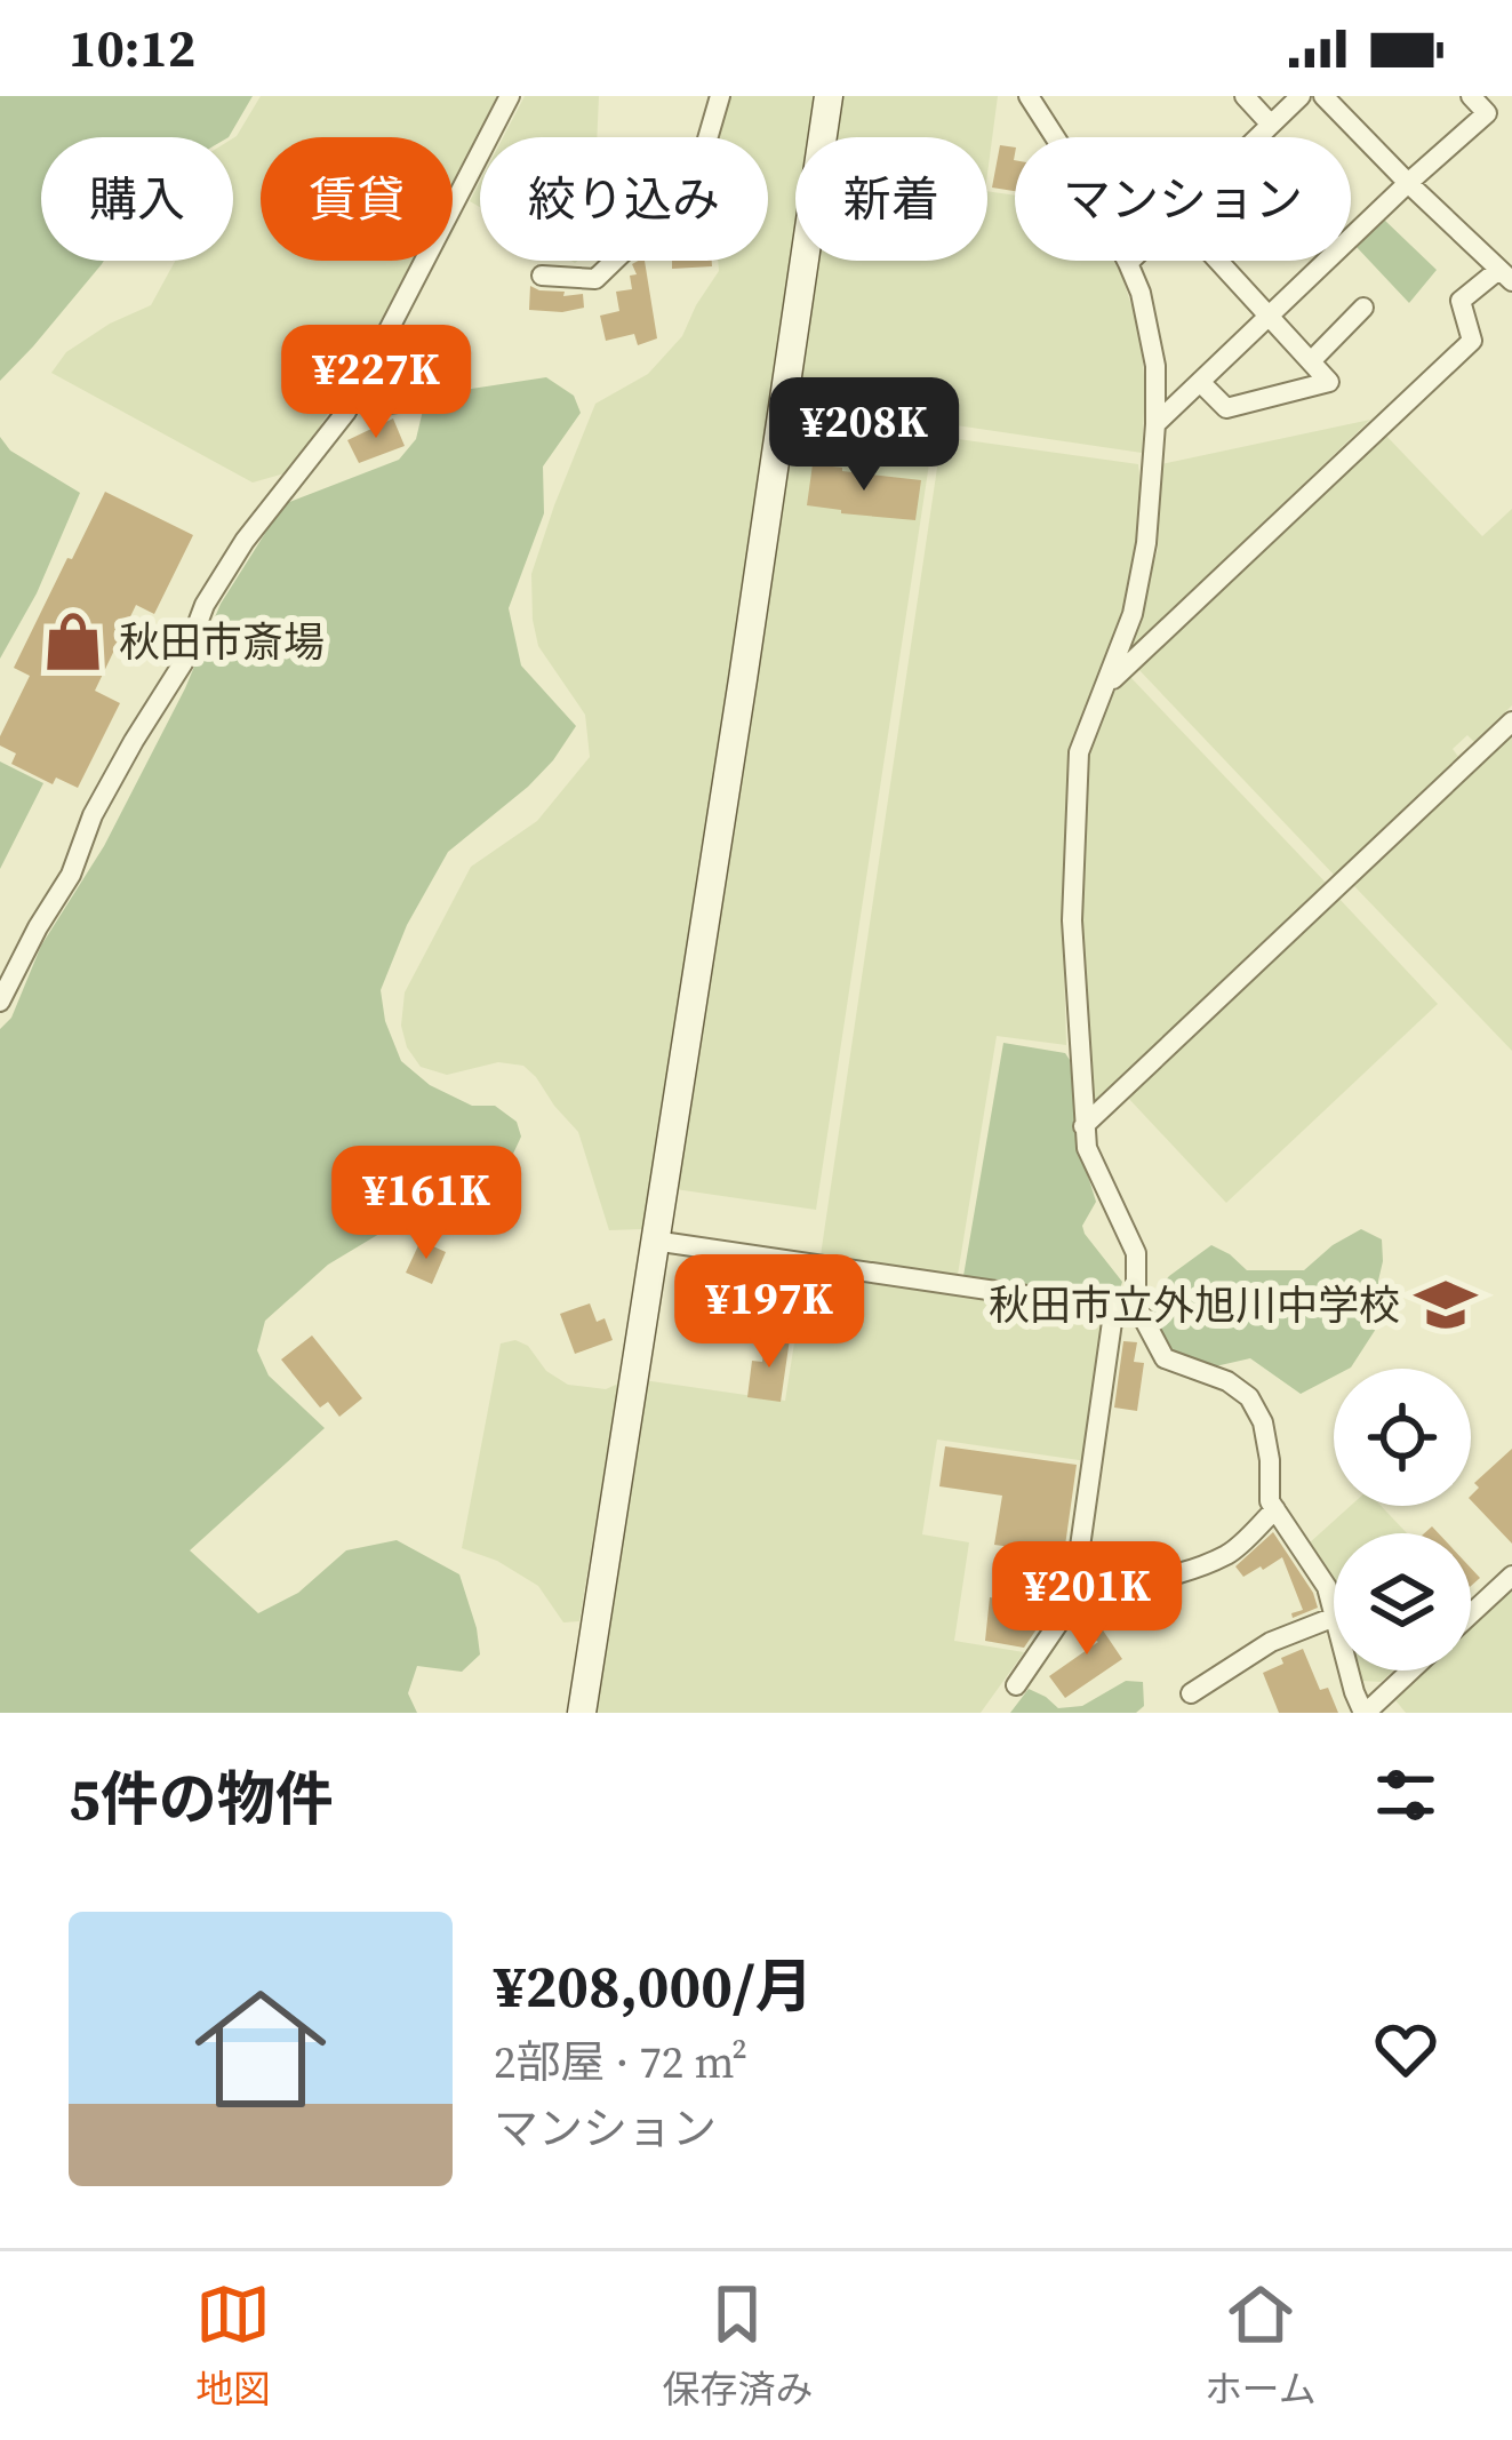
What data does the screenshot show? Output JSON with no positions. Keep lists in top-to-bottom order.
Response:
{
  "places": {
    "shop": ["秋田市斎場"],
    "school or university": ["秋田市立外旭川中学校"]
  },
  "page": {
    "status": "10:12",
    "chip": [
      "購入",
      "賃貸",
      "絞り込み",
      "新着",
      "マンション"
    ],
    "price": [
      "¥227K",
      "¥208K",
      "¥161K",
      "¥197K",
      "¥201K"
    ],
    "heading": "5件の物件",
    "list": [
      {
        "name": "¥208,000/月",
        "note": "2部屋 · 72 m² · マンション"
      }
    ],
    "tabs": ["地図", "保存済み", "ホーム"]
  }
}
